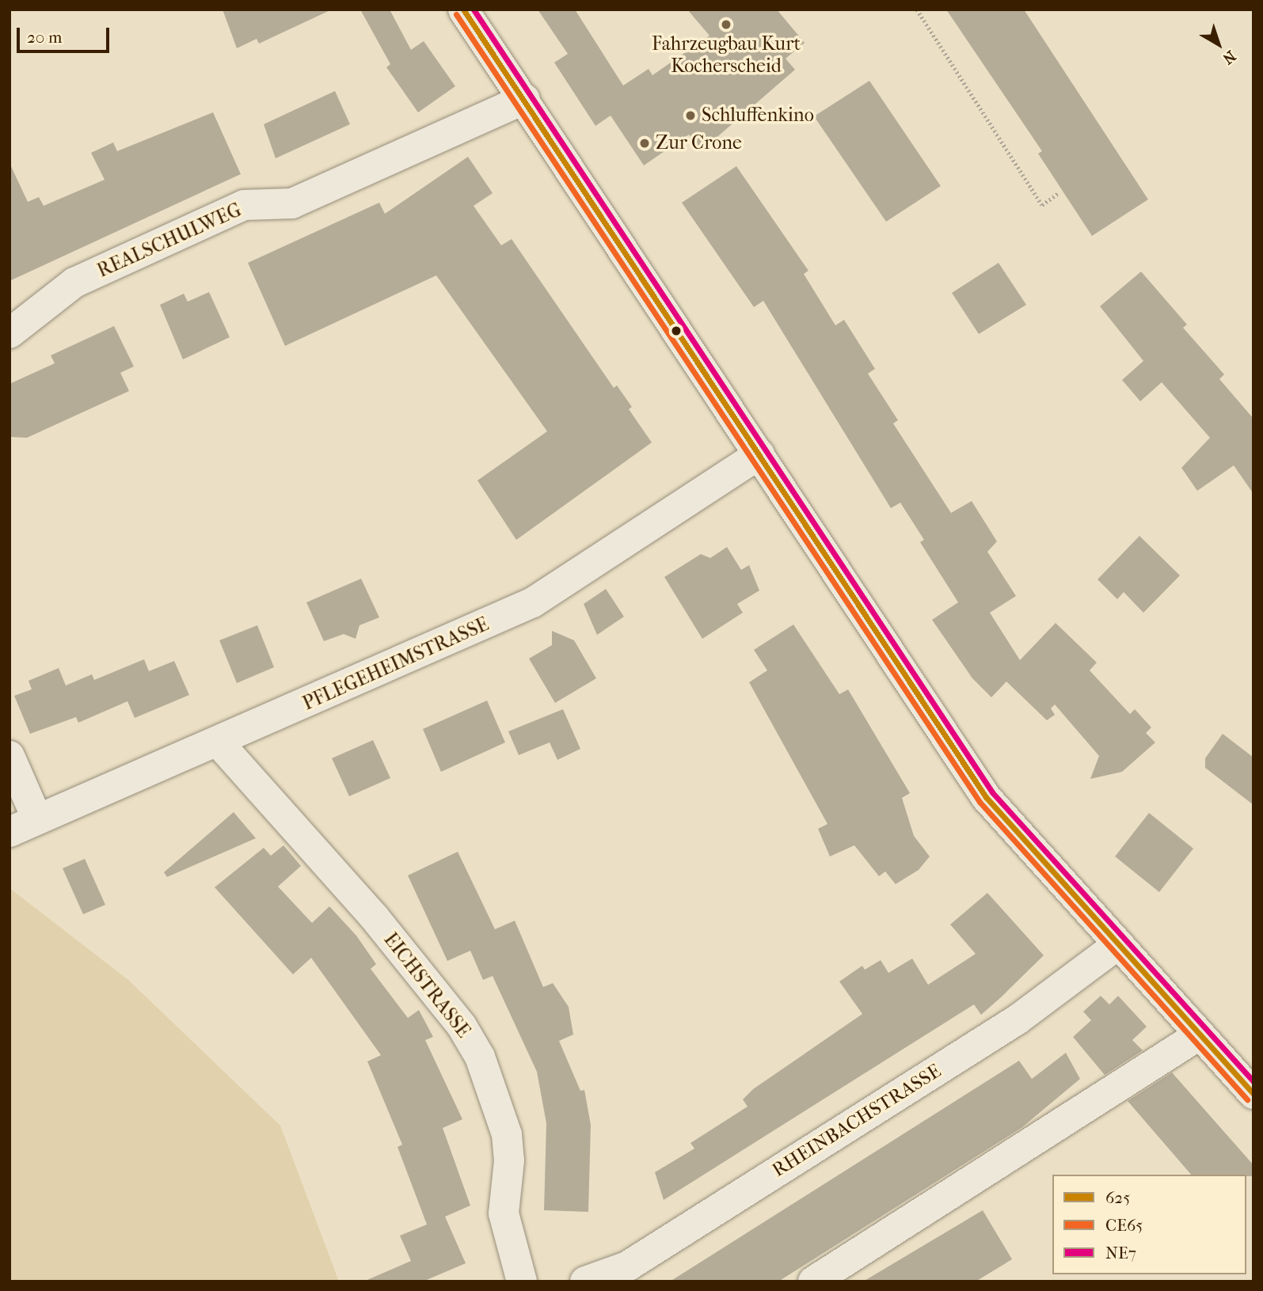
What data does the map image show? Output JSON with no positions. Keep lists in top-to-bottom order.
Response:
{
  "streets": {
    "street": [
      "REALSCHULWEG",
      "PFLEGEHEIMSTRASSE",
      "EICHSTRASSE",
      "RHEINBACHSTRASSE"
    ]
  },
  "crossings": [
    ["PFLEGEHEIMSTRASSE", "EICHSTRASSE"]
  ],
  "places": ["Fahrzeugbau Kurt Kocherscheid", "Schluffenkino", "Zur Crone"],
  "lines": ["transit line 625", "transit line NE7", "transit line CE65"],
  "legend": ["625", "CE65", "NE7"],
  "scale_bar": "20 m",
  "north": "bottom right"
}
